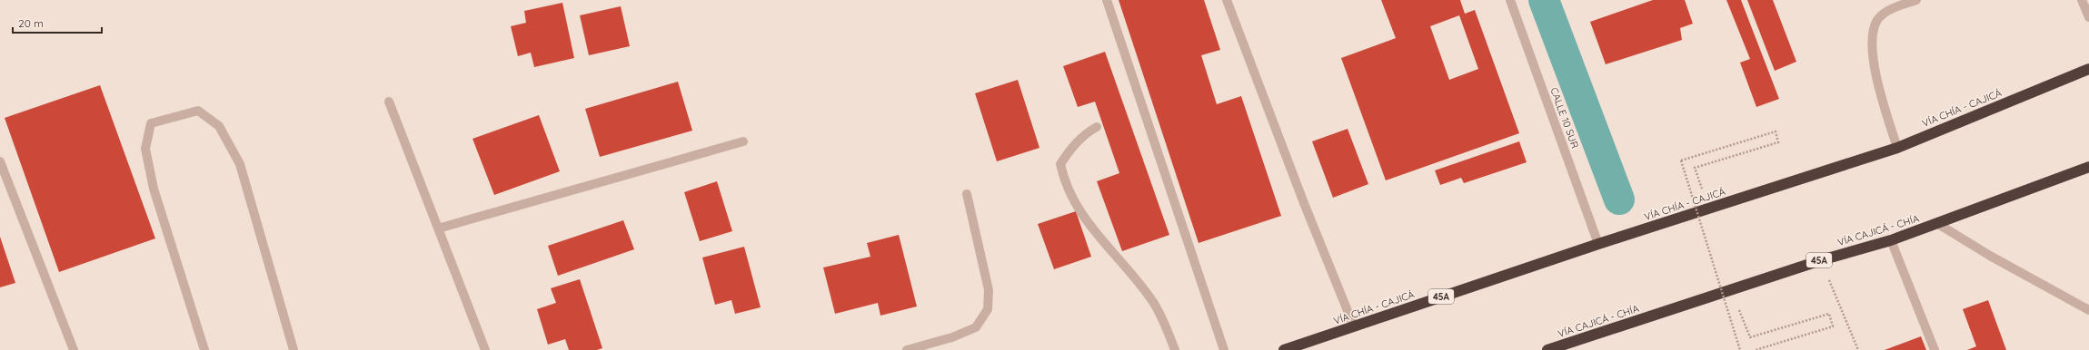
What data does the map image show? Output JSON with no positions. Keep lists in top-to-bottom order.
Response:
{
  "streets": {
    "highway": ["VÍA CHÍA - CAJICÁ", "VÍA CAJICÁ - CHÍA", "45A"],
    "street": ["CALLE 10 SUR"]
  },
  "crossings": [
    ["VÍA CHÍA - CAJICÁ", "CALLE 10 SUR"]
  ],
  "scale_bar": "20 m"
}
